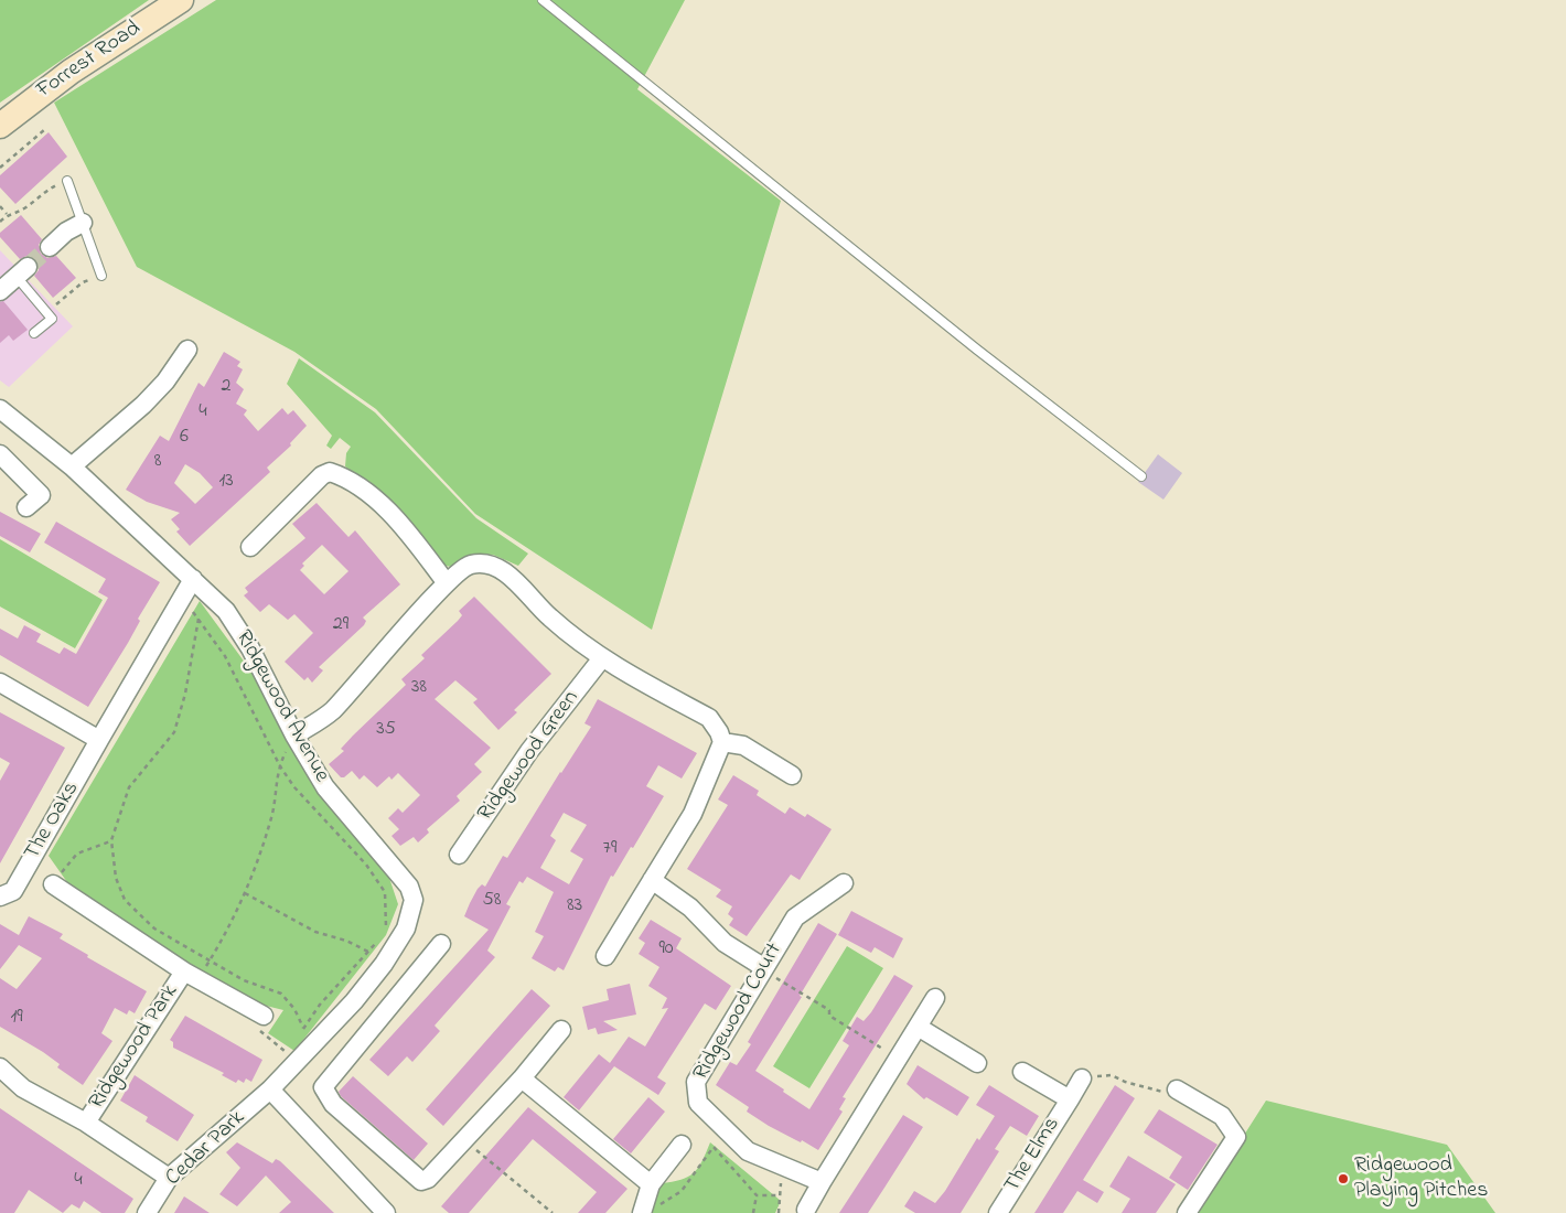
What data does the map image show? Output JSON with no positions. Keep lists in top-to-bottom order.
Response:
{
  "streets": {
    "street": [
      "Forrest Road",
      "Ridgewood Avenue",
      "Ridgewood Green",
      "The Oaks",
      "Ridgewood Court",
      "Ridgewood Park",
      "Cedar Park",
      "The Elms"
    ]
  },
  "crossings": [
    ["Ridgewood Avenue", "The Oaks"],
    ["Ridgewood Avenue", "Cedar Park"],
    ["Ridgewood Park", "Cedar Park"]
  ],
  "places": ["Ridgewood Playing Pitches"],
  "house_numbers": [
    "2",
    "4",
    "6",
    "8",
    "13",
    "29",
    "38",
    "35",
    "79",
    "58",
    "83",
    "90",
    "19",
    "4"
  ]
}
